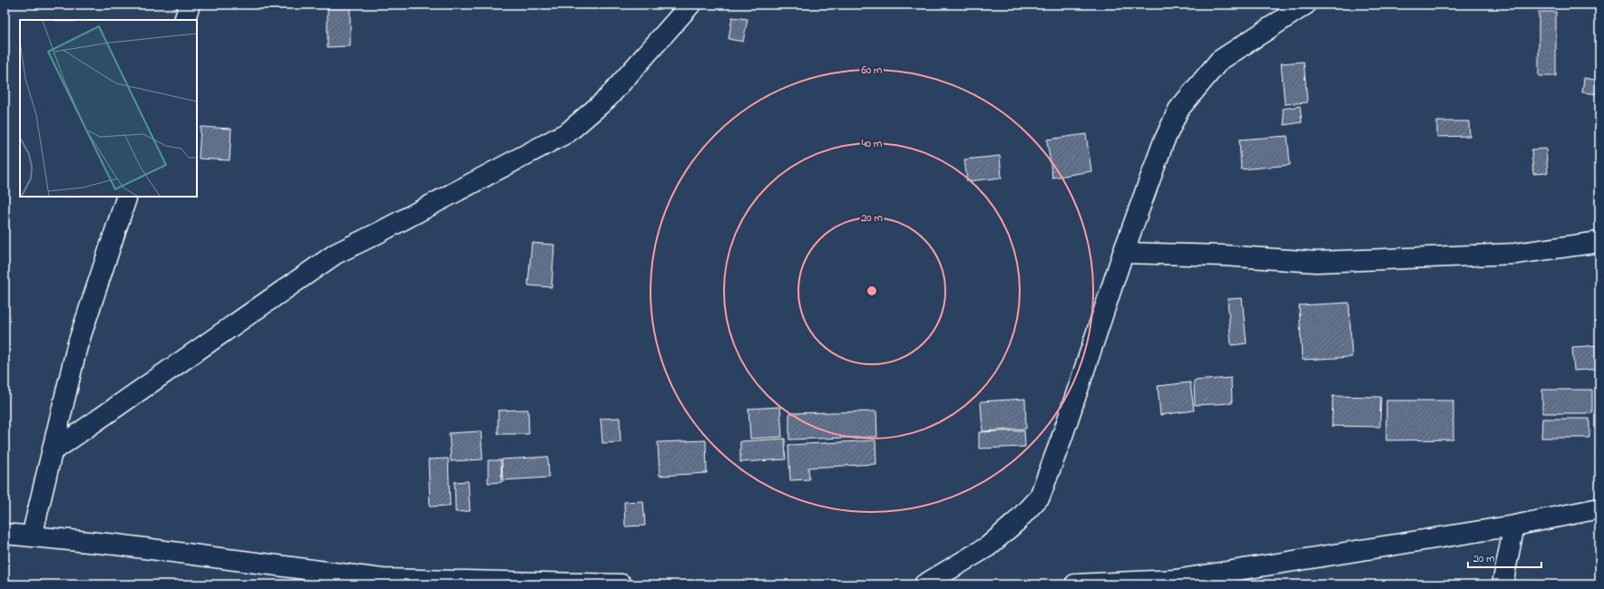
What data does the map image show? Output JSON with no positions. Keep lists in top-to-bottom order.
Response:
{
  "scale_bar": "20 m",
  "rings": ["60 m", "40 m", "20 m"]
}
